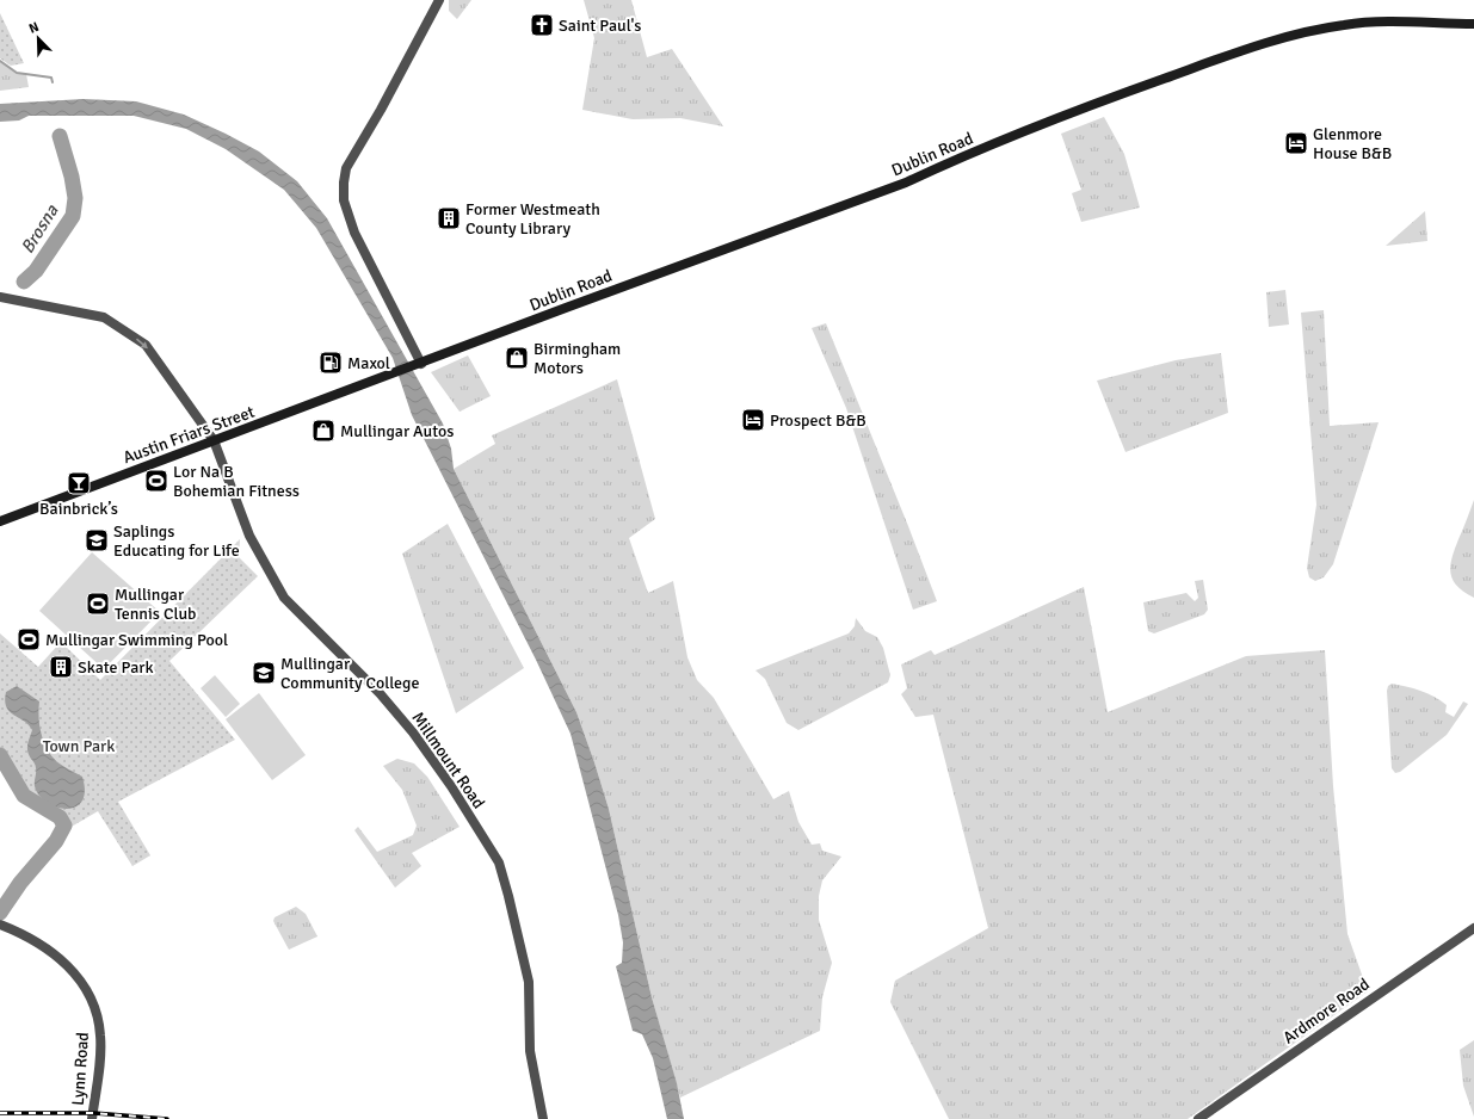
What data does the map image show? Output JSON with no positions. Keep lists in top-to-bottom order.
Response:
{
  "streets": {
    "main road": ["Dublin Road", "Austin Friars Street"],
    "street": ["Millmount Road", "Ardmore Road", "Lynn Road"]
  },
  "crossings": [
    ["Dublin Road", "Austin Friars Street"],
    ["Austin Friars Street", "Millmount Road"]
  ],
  "water": ["Brosna"],
  "parks": ["Town Park"],
  "places": {
    "church": ["Saint Paul's"],
    "hotel": ["Glenmore House B&B", "Prospect B&B"],
    "building": ["Former Westmeath County Library", "Skate Park"],
    "shop": ["Birmingham Motors", "Mullingar Autos"],
    "fuel station": ["Maxol"],
    "sports": ["Lor Na B Bohemian Fitness", "Mullingar Tennis Club", "Mullingar Swimming Pool"],
    "bar": ["Bainbrick’s"],
    "school or university": ["Saplings Educating for Life", "Mullingar Community College"]
  },
  "north": "top left"
}
